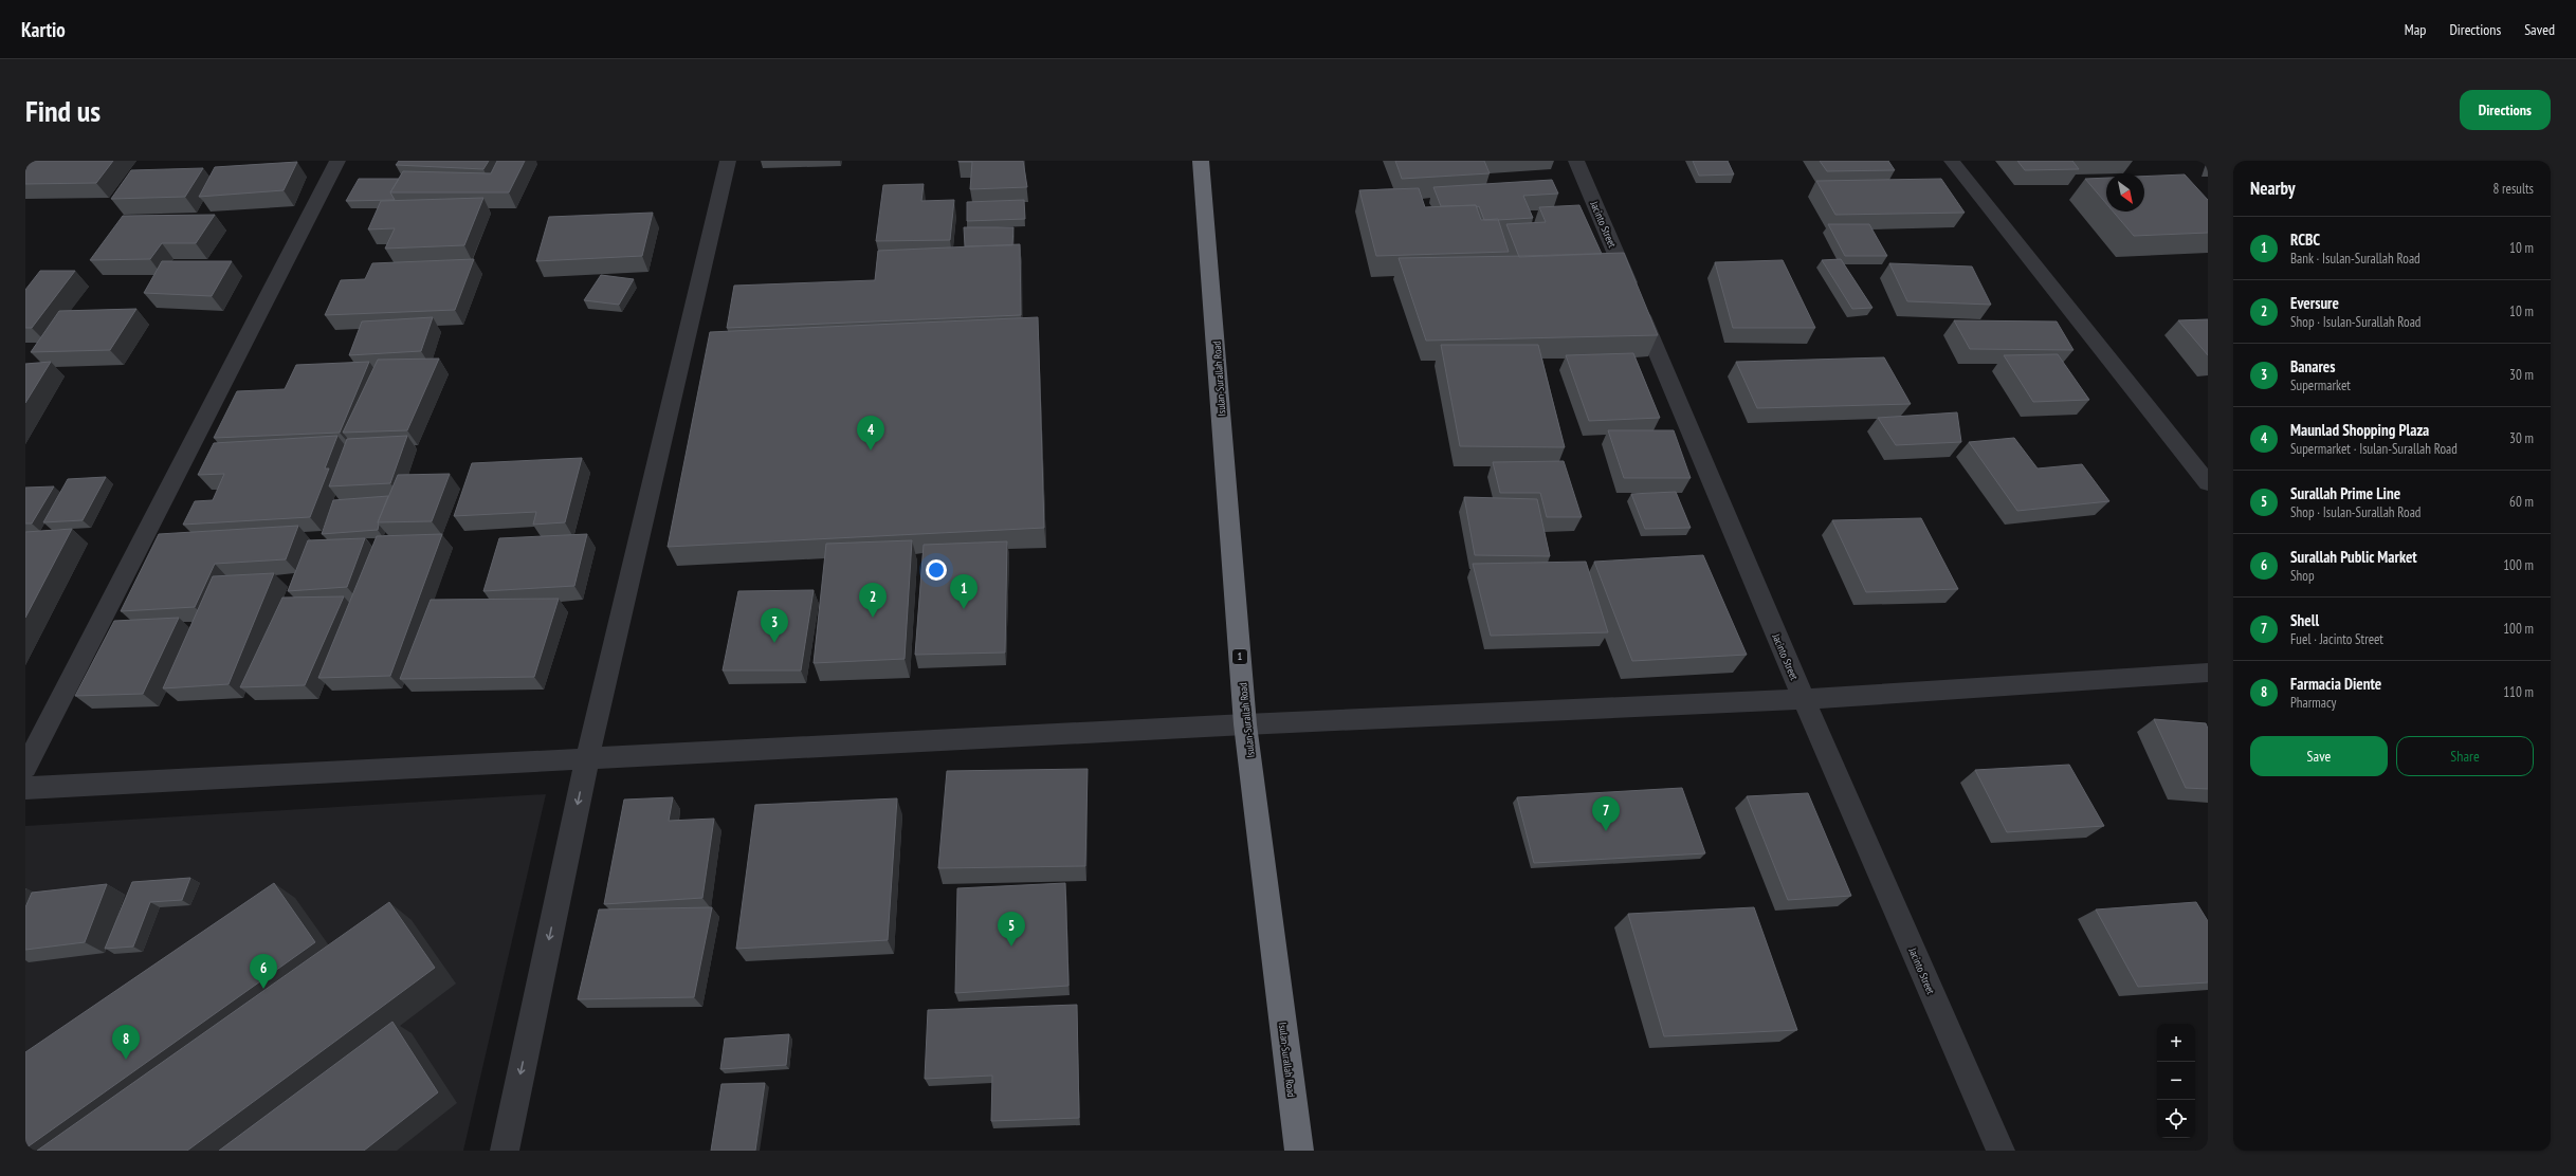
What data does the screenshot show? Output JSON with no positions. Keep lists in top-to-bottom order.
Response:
{
  "streets": {
    "highway": ["Isulan-Surallah Road", "1"],
    "street": ["Jacinto Street"]
  },
  "north": "bottom right",
  "page": {
    "header": "Kartio",
    "nav": ["Map", "Directions", "Saved"],
    "buttons": [
      "Directions",
      ["Save", "Share"]
    ],
    "title": "Find us",
    "heading": ["Nearby", "8 results"],
    "list": [
      {
        "mark": "1",
        "name": "RCBC",
        "note": "Bank · Isulan-Surallah Road",
        "value": "10 m"
      },
      {
        "mark": "2",
        "name": "Eversure",
        "note": "Shop · Isulan-Surallah Road",
        "value": "10 m"
      },
      {
        "mark": "3",
        "name": "Banares",
        "note": "Supermarket",
        "value": "30 m"
      },
      {
        "mark": "4",
        "name": "Maunlad Shopping Plaza",
        "note": "Supermarket · Isulan-Surallah Road",
        "value": "30 m"
      },
      {
        "mark": "5",
        "name": "Surallah Prime Line",
        "note": "Shop · Isulan-Surallah Road",
        "value": "60 m"
      },
      {
        "mark": "6",
        "name": "Surallah Public Market",
        "note": "Shop",
        "value": "100 m"
      },
      {
        "mark": "7",
        "name": "Shell",
        "note": "Fuel · Jacinto Street",
        "value": "100 m"
      },
      {
        "mark": "8",
        "name": "Farmacia Diente",
        "note": "Pharmacy",
        "value": "110 m"
      }
    ],
    "pins": [
      "4",
      "1",
      "2",
      "3",
      "7",
      "5",
      "6",
      "8"
    ],
    "map_buttons": ["+", "−"]
  }
}
